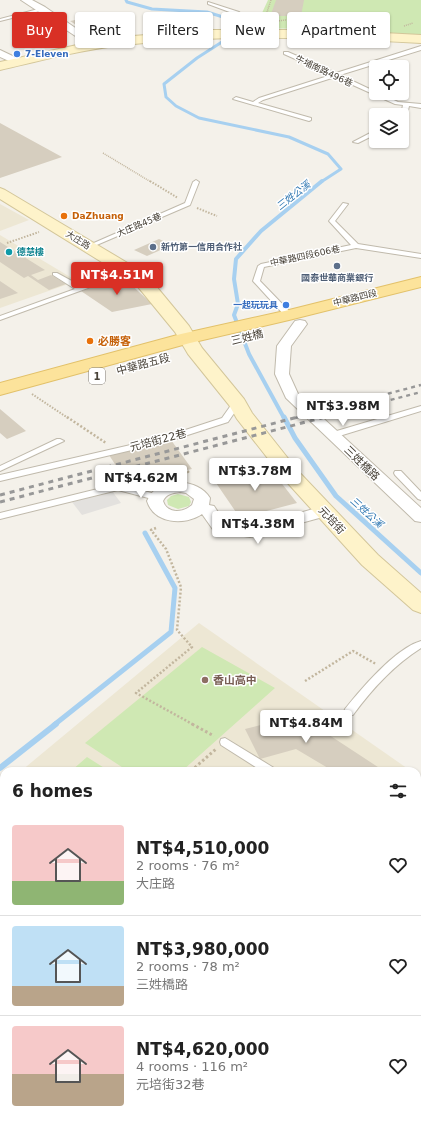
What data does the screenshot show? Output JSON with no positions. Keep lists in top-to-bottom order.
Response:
{
  "streets": {
    "main road": [
      "中華路四段",
      "三姓橋",
      "中華路五段",
      "1"
    ],
    "street": ["大庄路", "三姓橋路", "元培街"],
    "lane": [
      "牛埔南路496巷",
      "大庄路45巷",
      "中華路四段606巷",
      "元培街22巷"
    ]
  },
  "crossings": [
    ["大庄路45巷", "大庄路"],
    ["大庄路", "三姓橋"],
    ["大庄路", "中華路五段"],
    ["大庄路", "元培街"],
    ["中華路四段606巷", "中華路四段"],
    ["中華路四段606巷", "三姓橋"],
    ["中華路四段606巷", "三姓橋路"],
    ["中華路四段", "三姓橋"],
    ["中華路四段", "三姓橋路"],
    ["三姓橋", "中華路五段"],
    ["三姓橋", "三姓橋路"],
    ["三姓橋", "元培街"],
    ["中華路五段", "元培街"],
    ["元培街22巷", "元培街"]
  ],
  "water": ["三姓公溪"],
  "places": [
    "7-Eleven",
    "DaZhuang",
    "新竹第一信用合作社",
    "德慧樓",
    "國泰世華商業銀行",
    "一起玩玩具",
    "必勝客",
    "香山高中"
  ],
  "page": {
    "chip": [
      "Buy",
      "Rent",
      "Filters",
      "New",
      "Apartment"
    ],
    "price": [
      "NT$4.51M",
      "NT$3.98M",
      "NT$3.78M",
      "NT$4.62M",
      "NT$4.38M",
      "NT$4.84M"
    ],
    "heading": "6 homes",
    "list": [
      {
        "name": "NT$4,510,000",
        "note": "2 rooms · 76 m² · 大庄路"
      },
      {
        "name": "NT$3,980,000",
        "note": "2 rooms · 78 m² · 三姓橋路"
      },
      {
        "name": "NT$4,620,000",
        "note": "4 rooms · 116 m² · 元培街32巷"
      }
    ]
  }
}
